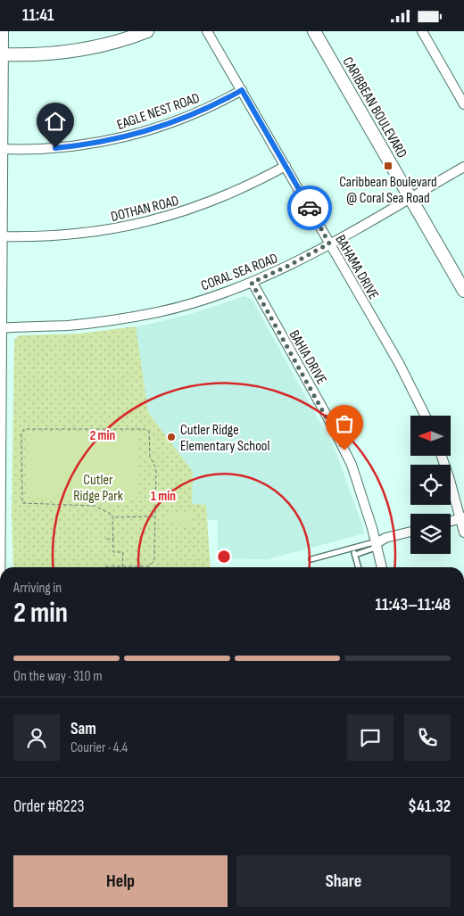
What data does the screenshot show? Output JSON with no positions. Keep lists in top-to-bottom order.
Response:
{
  "streets": {
    "street": [
      "CARIBBEAN BOULEVARD",
      "EAGLE NEST ROAD",
      "DOTHAN ROAD",
      "BAHAMA DRIVE",
      "CORAL SEA ROAD",
      "BAHIA DRIVE"
    ]
  },
  "crossings": [
    ["CARIBBEAN BOULEVARD", "CORAL SEA ROAD"],
    ["EAGLE NEST ROAD", "BAHAMA DRIVE"],
    ["DOTHAN ROAD", "BAHAMA DRIVE"],
    ["BAHAMA DRIVE", "CORAL SEA ROAD"],
    ["CORAL SEA ROAD", "BAHIA DRIVE"]
  ],
  "parks": ["Cutler Ridge Park"],
  "places": {
    "transit": ["Caribbean Boulevard @ Coral Sea Road"],
    "other": ["Cutler Ridge Elementary School"]
  },
  "north": "left",
  "page": {
    "status": "11:41",
    "heading": ["2 min", "Arriving in", "11:43–11:48"],
    "panel": [
      "Sam",
      "Courier · 4.4",
      "Order #8223",
      "$41.32"
    ],
    "bar": "On the way · 310 m",
    "buttons": ["Help", "Share"]
  },
  "rings": ["2 min", "1 min"]
}
